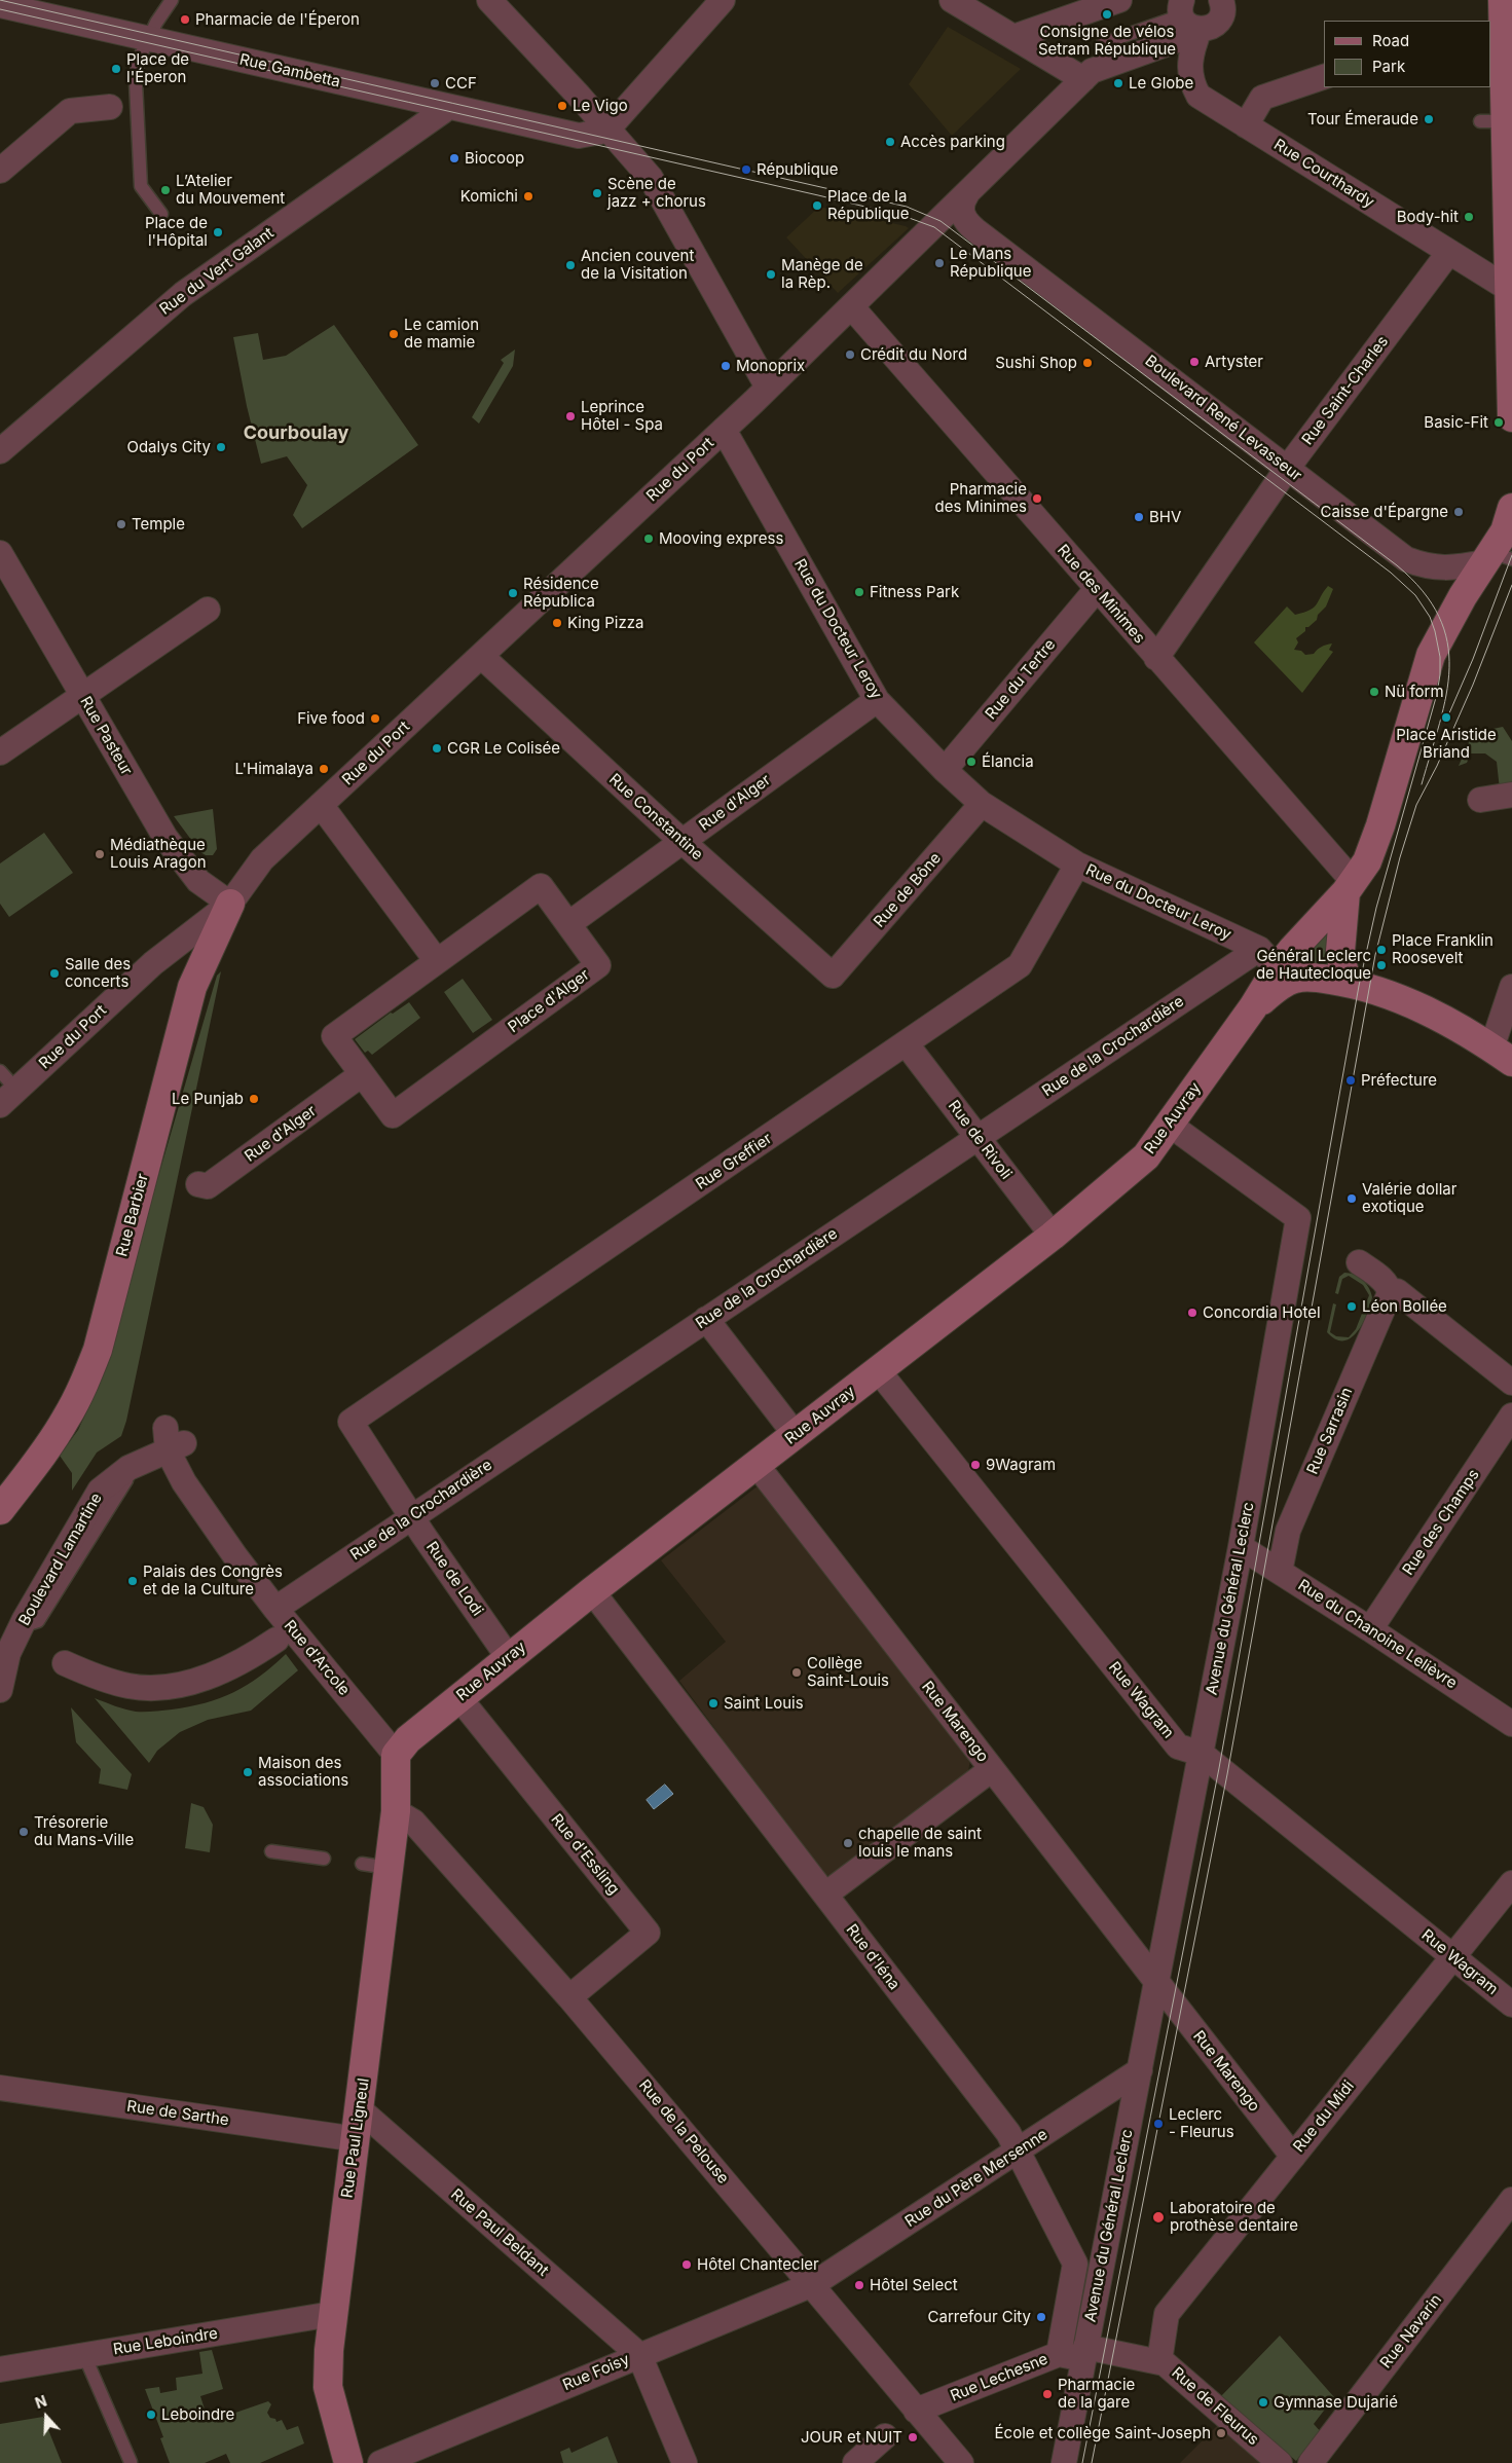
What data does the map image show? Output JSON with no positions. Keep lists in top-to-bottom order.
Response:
{
  "streets": {
    "street": [
      "Rue Gambetta",
      "Rue Courthardy",
      "Rue du Vert Galant",
      "Rue Saint-Charles",
      "Boulevard René Levasseur",
      "Rue du Port",
      "Rue des Minimes",
      "Rue du Docteur Leroy",
      "Rue du Tertre",
      "Rue Pasteur",
      "Rue d'Alger",
      "Rue Constantine",
      "Rue de Bône",
      "Place d'Alger",
      "Rue de la Crochardière",
      "Rue Auvray",
      "Rue de Rivoli",
      "Rue Greffier",
      "Rue Barbier",
      "Rue Sarrasin",
      "Rue des Champs",
      "Boulevard Lamartine",
      "Rue de Lodi",
      "Avenue du Général Leclerc",
      "Rue du Chanoine Lelièvre",
      "Rue d'Arcole",
      "Rue Wagram",
      "Rue Marengo",
      "Rue d'Essling",
      "Rue d'Iéna",
      "Rue de Sarthe",
      "Rue du Midi",
      "Rue de la Pelouse",
      "Rue Paul Ligneul",
      "Rue du Père Mersenne",
      "Rue Paul Beldant",
      "Rue Navarin",
      "Rue Leboindre",
      "Rue Foisy",
      "Rue Lechesne",
      "Rue de Fleurus"
    ]
  },
  "crossings": [
    ["Rue Gambetta", "Rue du Vert Galant"],
    ["Rue Courthardy", "Rue Saint-Charles"],
    ["Rue Saint-Charles", "Boulevard René Levasseur"],
    ["Rue Saint-Charles", "Rue des Minimes"],
    ["Rue du Port", "Rue du Docteur Leroy"],
    ["Rue du Port", "Rue Pasteur"],
    ["Rue du Port", "Rue Constantine"],
    ["Rue du Port", "Rue Barbier"],
    ["Rue des Minimes", "Rue du Tertre"],
    ["Rue du Docteur Leroy", "Rue du Tertre"],
    ["Rue du Docteur Leroy", "Rue d'Alger"],
    ["Rue du Docteur Leroy", "Rue de Bône"],
    ["Rue du Docteur Leroy", "Rue de la Crochardière"],
    ["Rue du Docteur Leroy", "Rue Auvray"],
    ["Rue du Docteur Leroy", "Rue Greffier"],
    ["Rue Pasteur", "Rue Barbier"],
    ["Rue d'Alger", "Rue Constantine"],
    ["Rue d'Alger", "Place d'Alger"],
    ["Rue Constantine", "Rue de Bône"],
    ["Rue de la Crochardière", "Rue Auvray"],
    ["Rue de la Crochardière", "Rue de Rivoli"],
    ["Rue de la Crochardière", "Rue de Lodi"],
    ["Rue de la Crochardière", "Rue d'Arcole"],
    ["Rue Auvray", "Rue de Rivoli"],
    ["Rue Auvray", "Rue de Lodi"],
    ["Rue Auvray", "Avenue du Général Leclerc"],
    ["Rue Auvray", "Rue d'Arcole"],
    ["Rue Auvray", "Rue Wagram"],
    ["Rue Auvray", "Rue Marengo"],
    ["Rue Auvray", "Rue d'Essling"],
    ["Rue Auvray", "Rue d'Iéna"],
    ["Rue de Rivoli", "Rue Greffier"],
    ["Rue Greffier", "Rue de Lodi"],
    ["Rue Sarrasin", "Rue du Chanoine Lelièvre"],
    ["Rue des Champs", "Rue du Chanoine Lelièvre"],
    ["Boulevard Lamartine", "Rue d'Arcole"],
    ["Avenue du Général Leclerc", "Rue du Chanoine Lelièvre"],
    ["Avenue du Général Leclerc", "Rue Wagram"],
    ["Avenue du Général Leclerc", "Rue Marengo"],
    ["Avenue du Général Leclerc", "Rue du Père Mersenne"],
    ["Avenue du Général Leclerc", "Rue Lechesne"],
    ["Avenue du Général Leclerc", "Rue de Fleurus"],
    ["Rue Wagram", "Rue du Midi"],
    ["Rue Marengo", "Rue du Midi"],
    ["Rue d'Essling", "Rue de la Pelouse"],
    ["Rue d'Iéna", "Rue du Père Mersenne"],
    ["Rue d'Iéna", "Rue Lechesne"],
    ["Rue de Sarthe", "Rue Paul Ligneul"],
    ["Rue du Midi", "Rue de Fleurus"],
    ["Rue de la Pelouse", "Rue Paul Ligneul"],
    ["Rue de la Pelouse", "Rue du Père Mersenne"],
    ["Rue de la Pelouse", "Rue Foisy"],
    ["Rue de la Pelouse", "Rue Lechesne"],
    ["Rue Paul Ligneul", "Rue Paul Beldant"],
    ["Rue Paul Ligneul", "Rue Leboindre"],
    ["Rue du Père Mersenne", "Rue Foisy"],
    ["Rue Paul Beldant", "Rue Foisy"],
    ["Rue Lechesne", "Rue de Fleurus"]
  ],
  "districts": ["Courboulay"],
  "places": [
    "Consigne de vélos Setram République",
    "Pharmacie de l'Éperon",
    "Place de l'Éperon",
    "CCF",
    "Le Globe",
    "Le Vigo",
    "Tour Émeraude",
    "Accès parking",
    "Biocoop",
    "République",
    "L’Atelier du Mouvement",
    "Scène de jazz + chorus",
    "Komichi",
    "Place de la République",
    "Body-hit",
    "Place de l'Hôpital",
    "Le Mans République",
    "Ancien couvent de la Visitation",
    "Manège de la Rèp.",
    "Le camion de mamie",
    "Crédit du Nord",
    "Artyster",
    "Sushi Shop",
    "Monoprix",
    "Leprince Hôtel - Spa",
    "Basic-Fit",
    "Odalys City",
    "Pharmacie des Minimes",
    "Caisse d'Épargne",
    "BHV",
    "Temple",
    "Mooving express",
    "Fitness Park",
    "Résidence Républica",
    "King Pizza",
    "Nü form",
    "Place Aristide Briand",
    "Five food",
    "CGR Le Colisée",
    "Élancia",
    "L'Himalaya",
    "Médiathèque Louis Aragon",
    "Place Franklin Roosevelt",
    "Général Leclerc de Hautecloque",
    "Salle des concerts",
    "Préfecture",
    "Le Punjab",
    "Valérie dollar exotique",
    "Léon Bollée",
    "Concordia Hotel",
    "9Wagram",
    "Palais des Congrès et de la Culture",
    "Collège Saint-Louis",
    "Saint Louis",
    "Maison des associations",
    "Trésorerie du Mans-Ville",
    "chapelle de saint louis le mans",
    "Leclerc - Fleurus",
    "Laboratoire de prothèse dentaire",
    "Hôtel Chantecler",
    "Hôtel Select",
    "Carrefour City",
    "Pharmacie de la gare",
    "Gymnase Dujarié",
    "Leboindre",
    "École et collège Saint-Joseph",
    "JOUR et NUIT"
  ],
  "legend": ["Road", "Park"],
  "north": "top"
}
